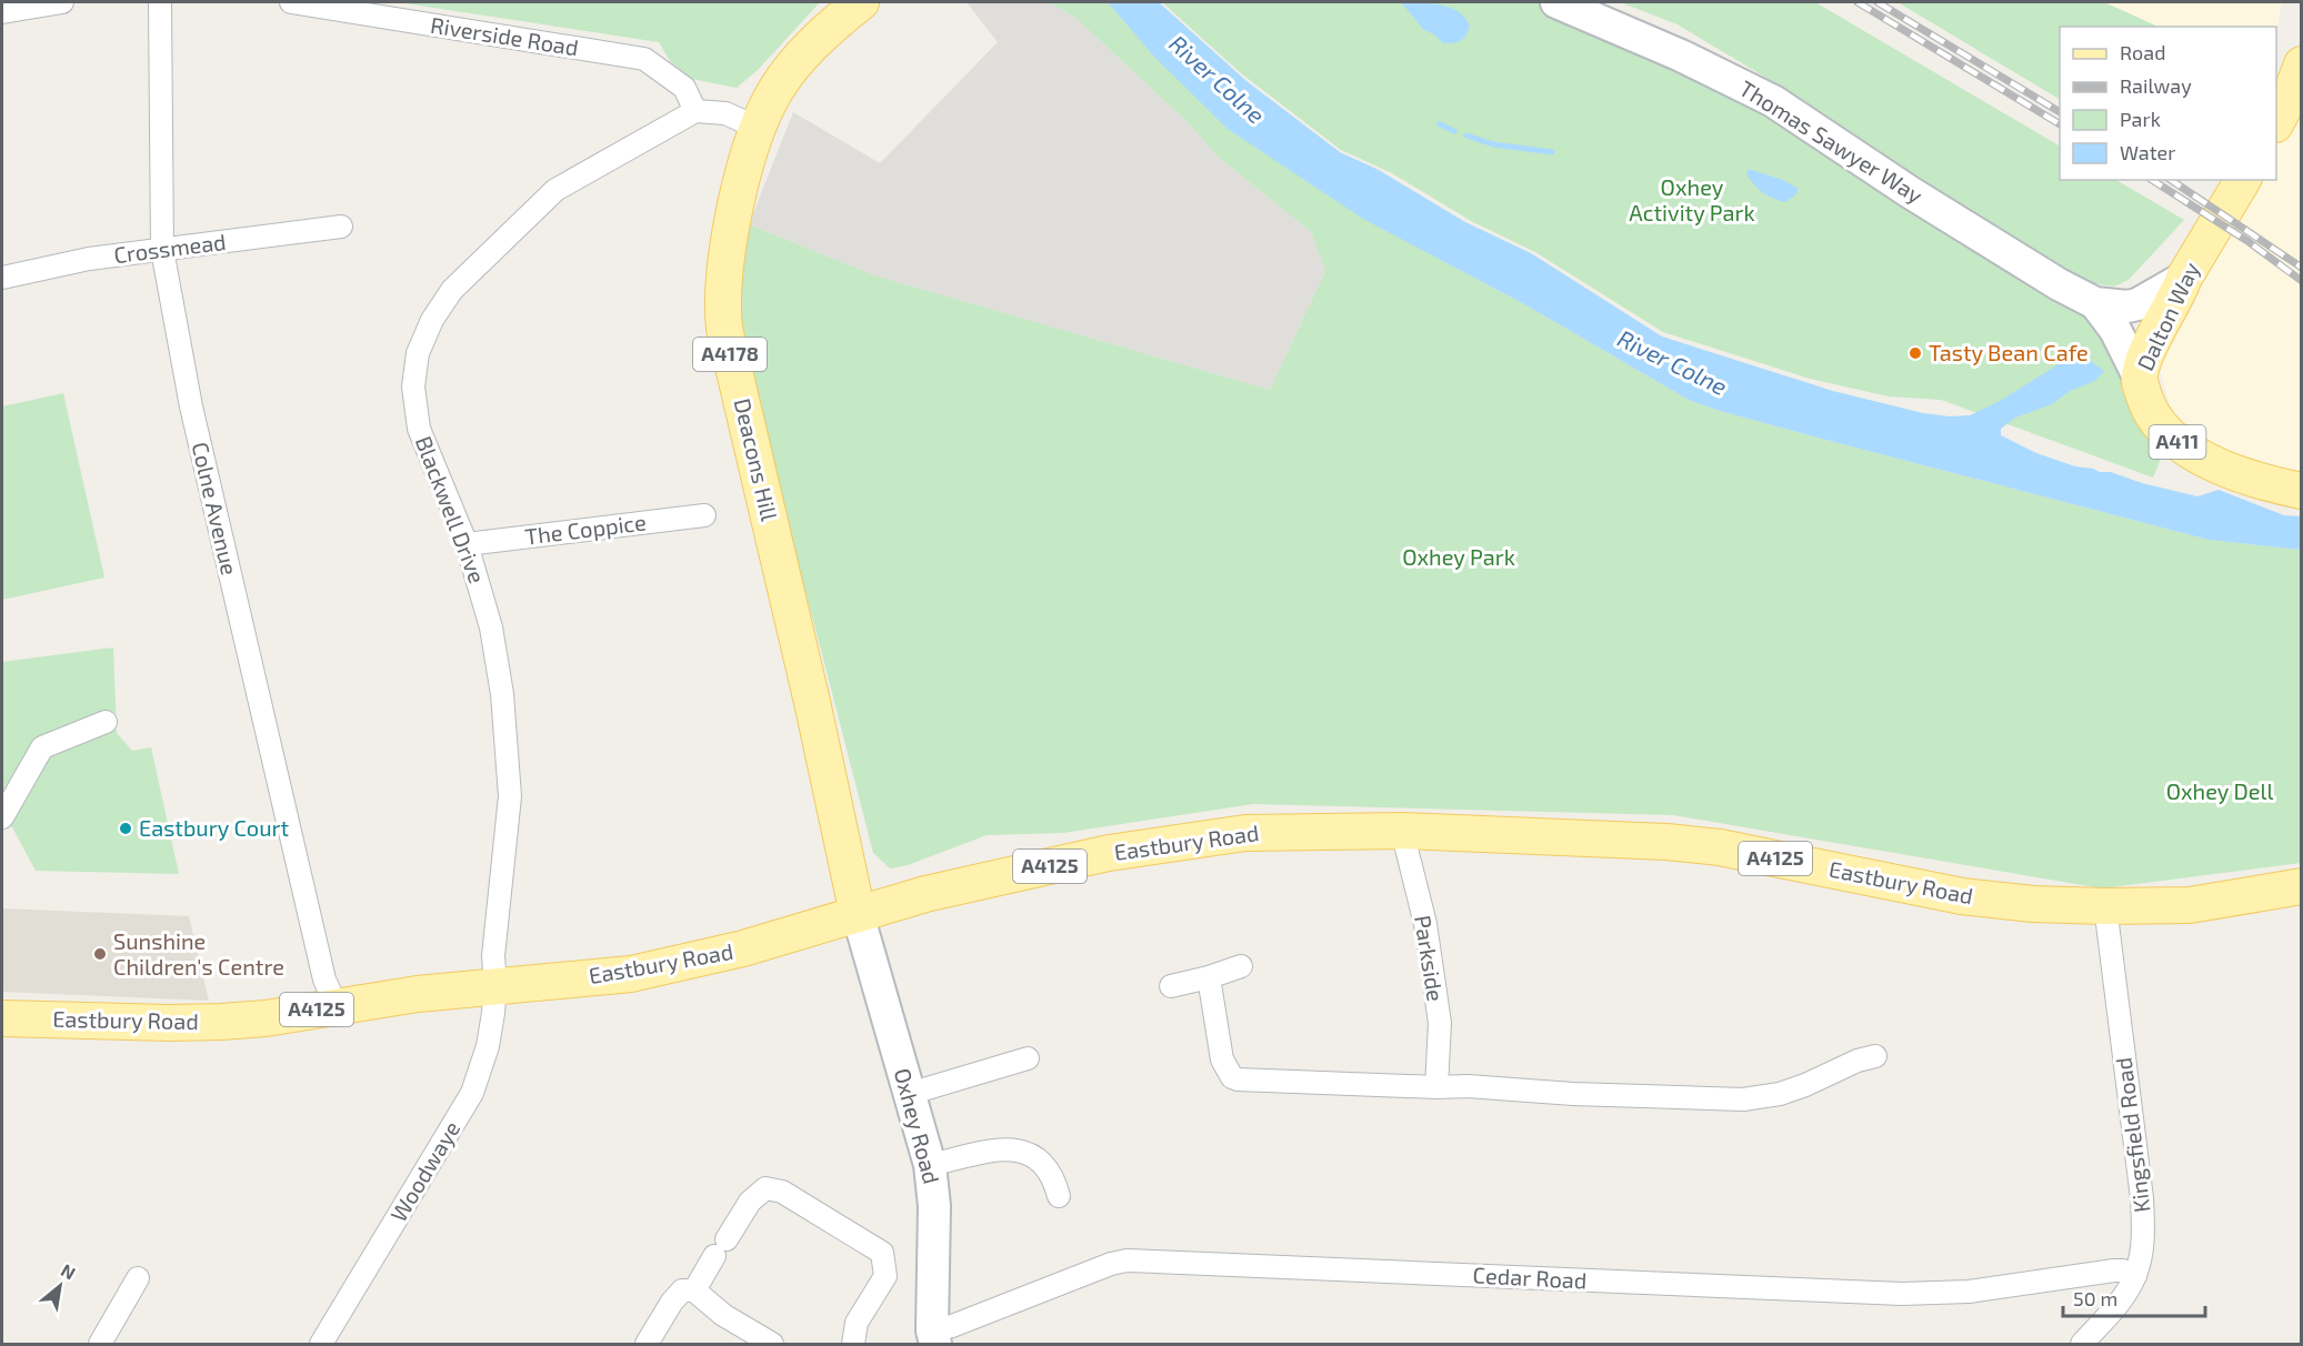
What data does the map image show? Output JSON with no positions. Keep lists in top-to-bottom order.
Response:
{
  "streets": {
    "main road": [
      "Dalton Way",
      "A4178",
      "A411",
      "Deacons Hill",
      "Eastbury Road",
      "A4125"
    ],
    "street": [
      "Riverside Road",
      "Thomas Sawyer Way",
      "Crossmead",
      "Colne Avenue",
      "Blackwell Drive",
      "The Coppice",
      "Parkside",
      "Oxhey Road",
      "Kingsfield Road",
      "Woodwaye",
      "Cedar Road"
    ]
  },
  "crossings": [
    ["Riverside Road", "Blackwell Drive"],
    ["Thomas Sawyer Way", "Dalton Way"],
    ["Crossmead", "Colne Avenue"],
    ["Deacons Hill", "Eastbury Road"],
    ["Deacons Hill", "Oxhey Road"],
    ["Colne Avenue", "Eastbury Road"],
    ["Blackwell Drive", "The Coppice"],
    ["Blackwell Drive", "Eastbury Road"],
    ["Blackwell Drive", "Woodwaye"],
    ["Eastbury Road", "Parkside"],
    ["Eastbury Road", "Oxhey Road"],
    ["Eastbury Road", "Kingsfield Road"],
    ["Eastbury Road", "Woodwaye"],
    ["Oxhey Road", "Cedar Road"],
    ["Kingsfield Road", "Cedar Road"]
  ],
  "water": ["River Colne"],
  "parks": ["Oxhey Activity Park", "Oxhey Park", "Oxhey Dell"],
  "places": ["Tasty Bean Cafe", "Eastbury Court", "Sunshine Children's Centre"],
  "legend": [
    "Road",
    "Railway",
    "Park",
    "Water"
  ],
  "scale_bar": "50 m",
  "north": "top right"
}
